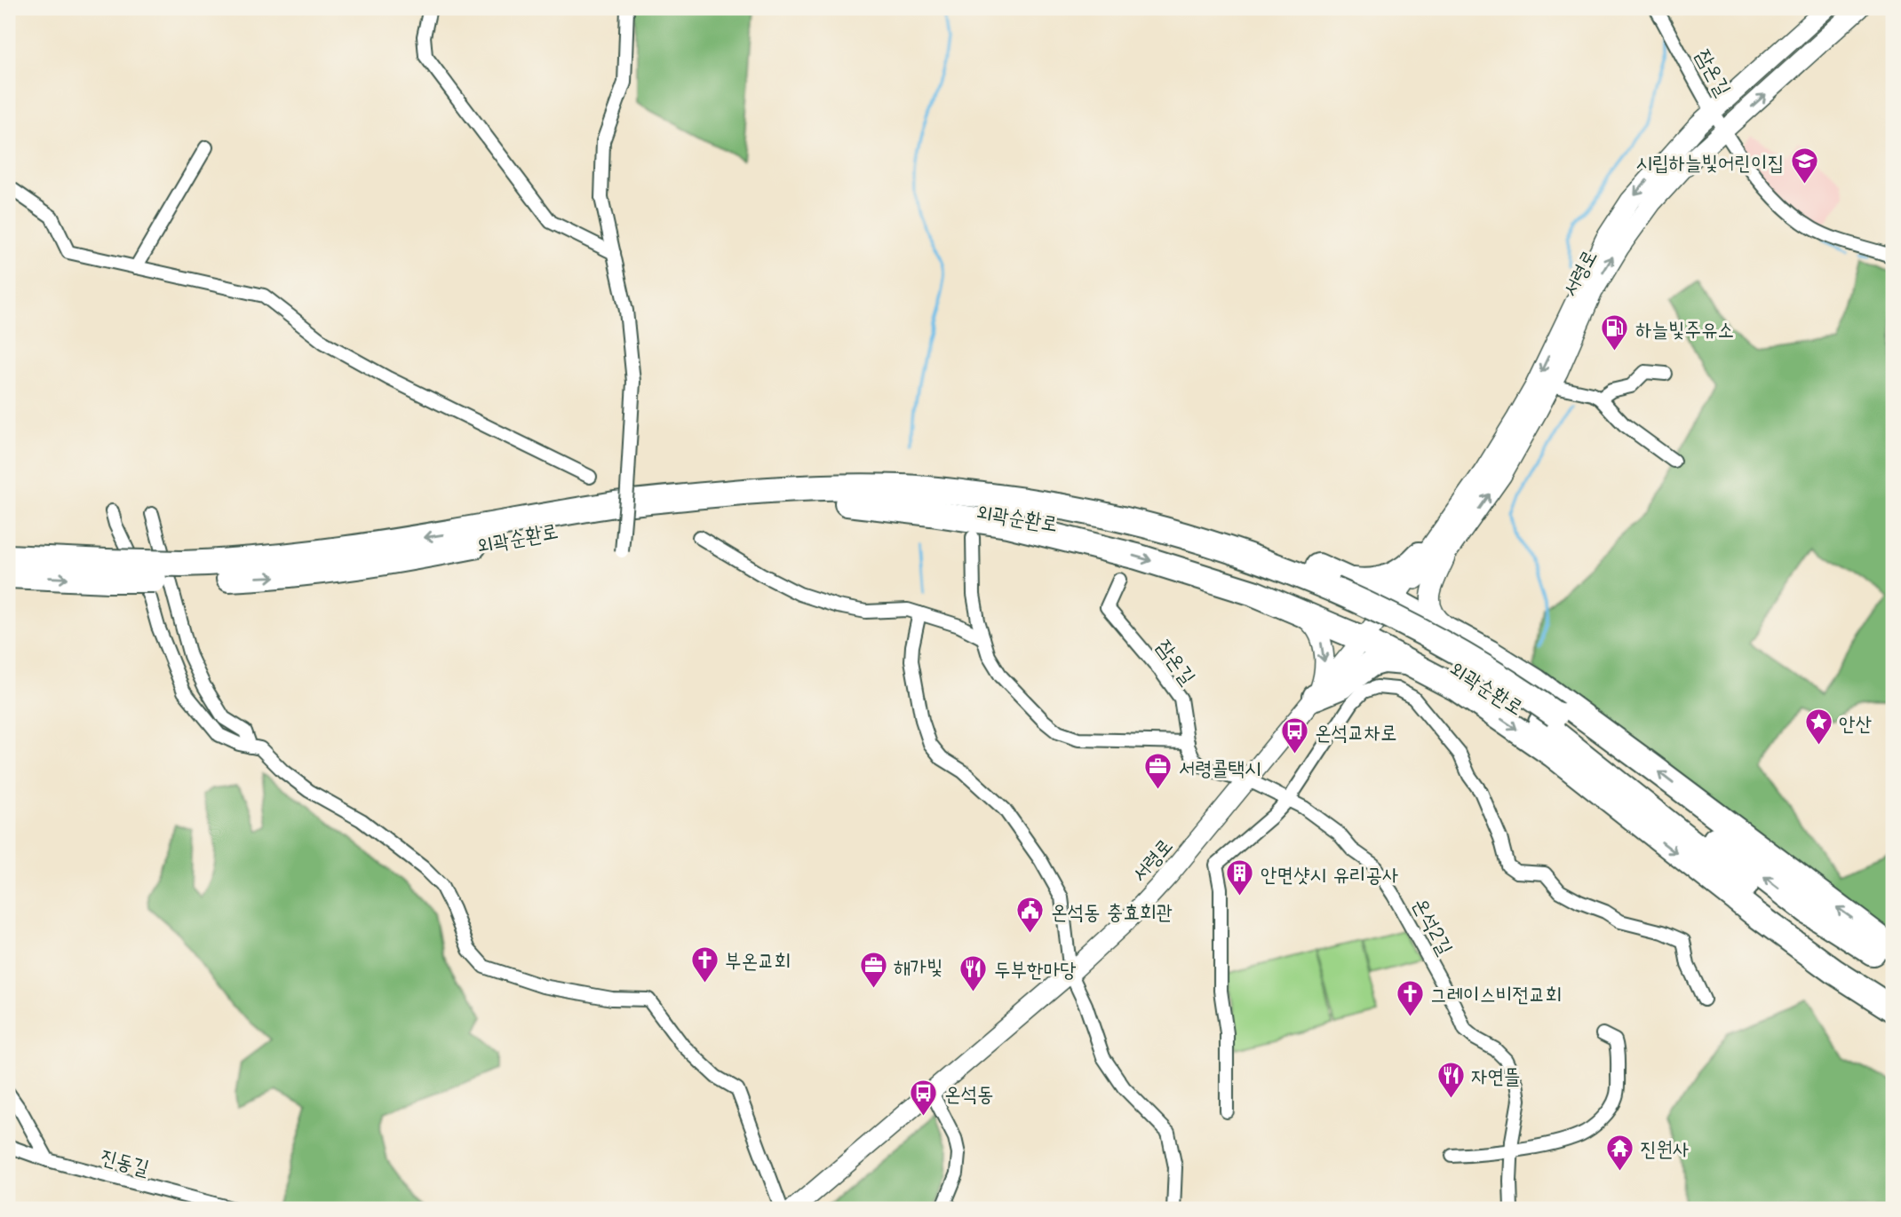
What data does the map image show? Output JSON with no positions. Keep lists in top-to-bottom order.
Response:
{
  "streets": {
    "highway": ["외곽순환로"],
    "street": [
      "잠온길",
      "서령로",
      "온석2길",
      "진동길"
    ]
  },
  "crossings": [
    ["잠온길", "서령로"],
    ["잠온길", "온석2길"],
    ["서령로", "온석2길"]
  ],
  "places": {
    "school or university": ["시립하늘빛어린이집"],
    "fuel station": ["하늘빛주유소"],
    "place": ["안산"],
    "bus stop": ["온석교차로", "온석동"],
    "office": ["서령콜택시", "해가빛"],
    "building": ["안면샷시 유리공사"],
    "public building": ["온석동 충효회관"],
    "church": ["부온교회", "그레이스비전교회"],
    "restaurant": ["두부한마당", "자연뜰"],
    "temple": ["진원사"]
  }
}
